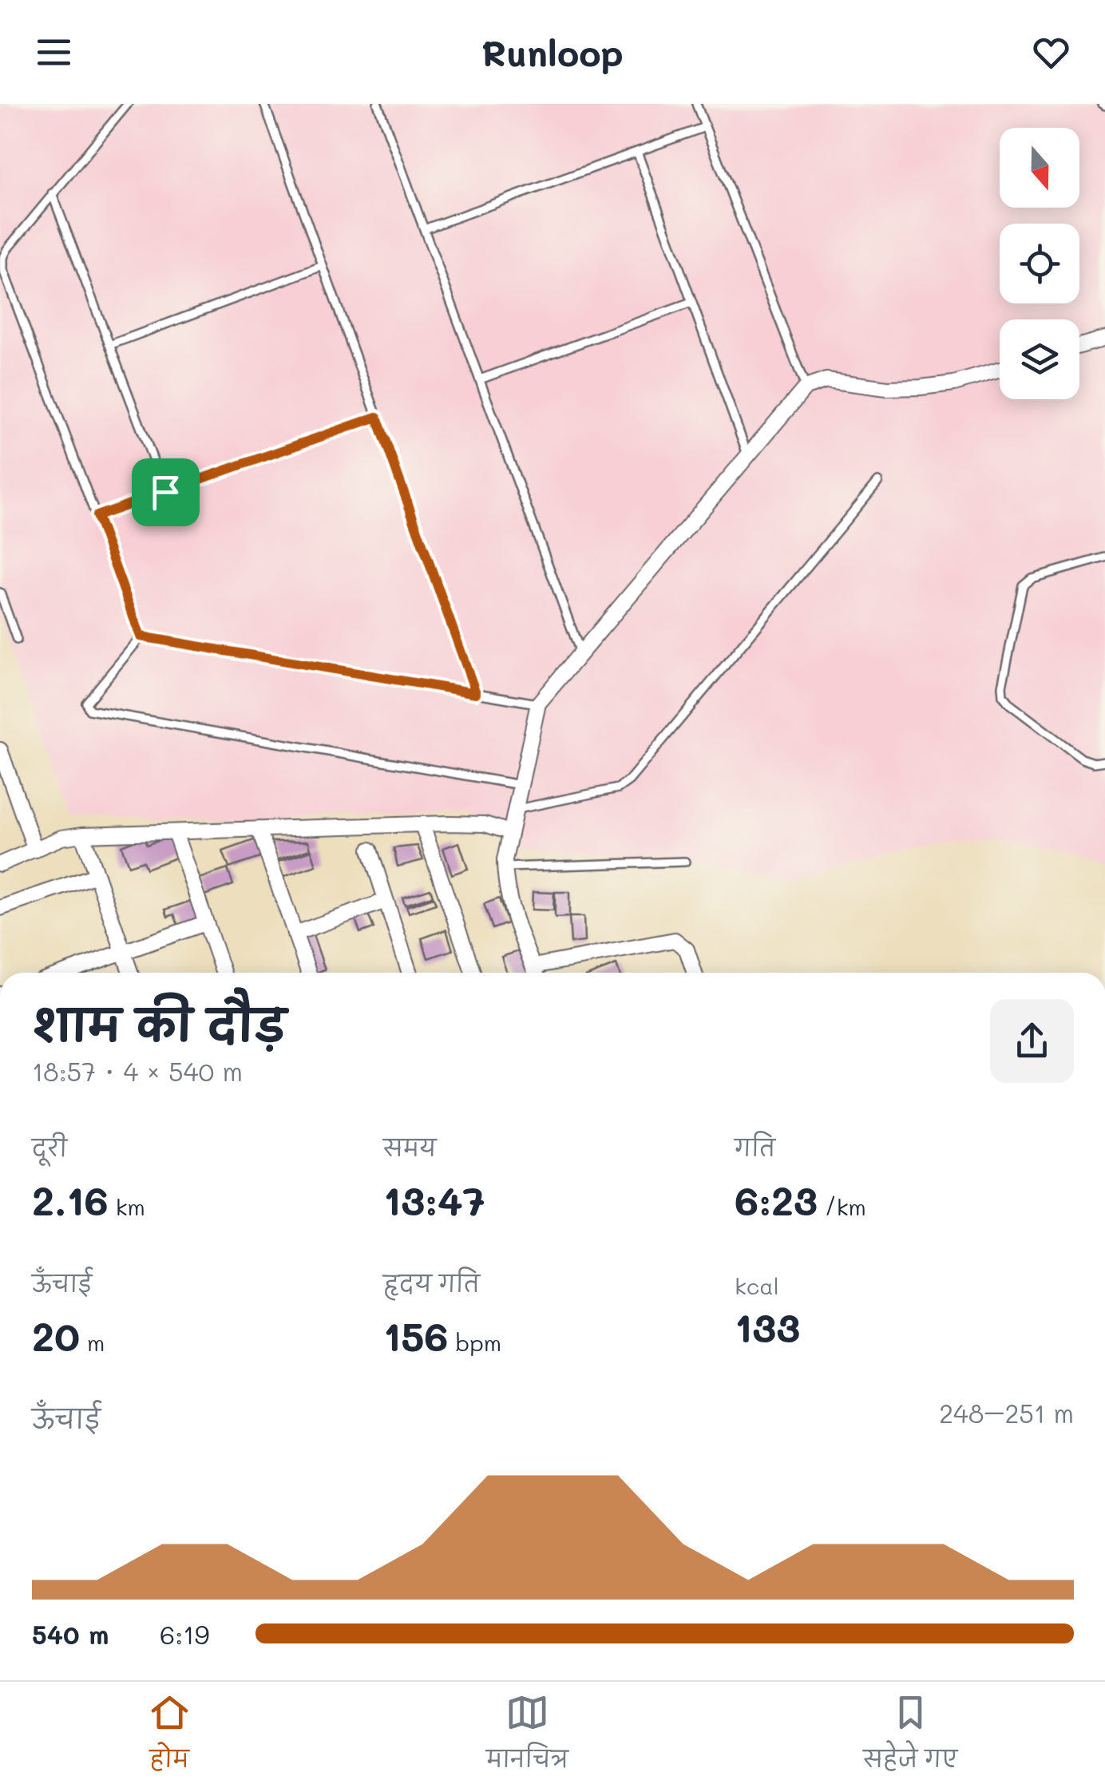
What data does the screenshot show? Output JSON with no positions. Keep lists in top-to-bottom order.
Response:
{
  "north": "bottom",
  "page": {
    "header": "Runloop",
    "heading": ["शाम की दौड़", "18:57 · 4 × 540 m"],
    "stats": [
      ["दूरी", "2.16 km"],
      ["समय", "13:47"],
      ["गति", "6:23 /km"],
      ["ऊँचाई", "20 m"],
      ["हृदय गति", "156 bpm"],
      ["kcal", "133"]
    ],
    "chart": ["ऊँचाई", "248–251 m"],
    "list": [
      {
        "name": "540 m",
        "note": "6:19"
      }
    ],
    "tabs": ["होम", "मानचित्र", "सहेजे गए"]
  }
}
